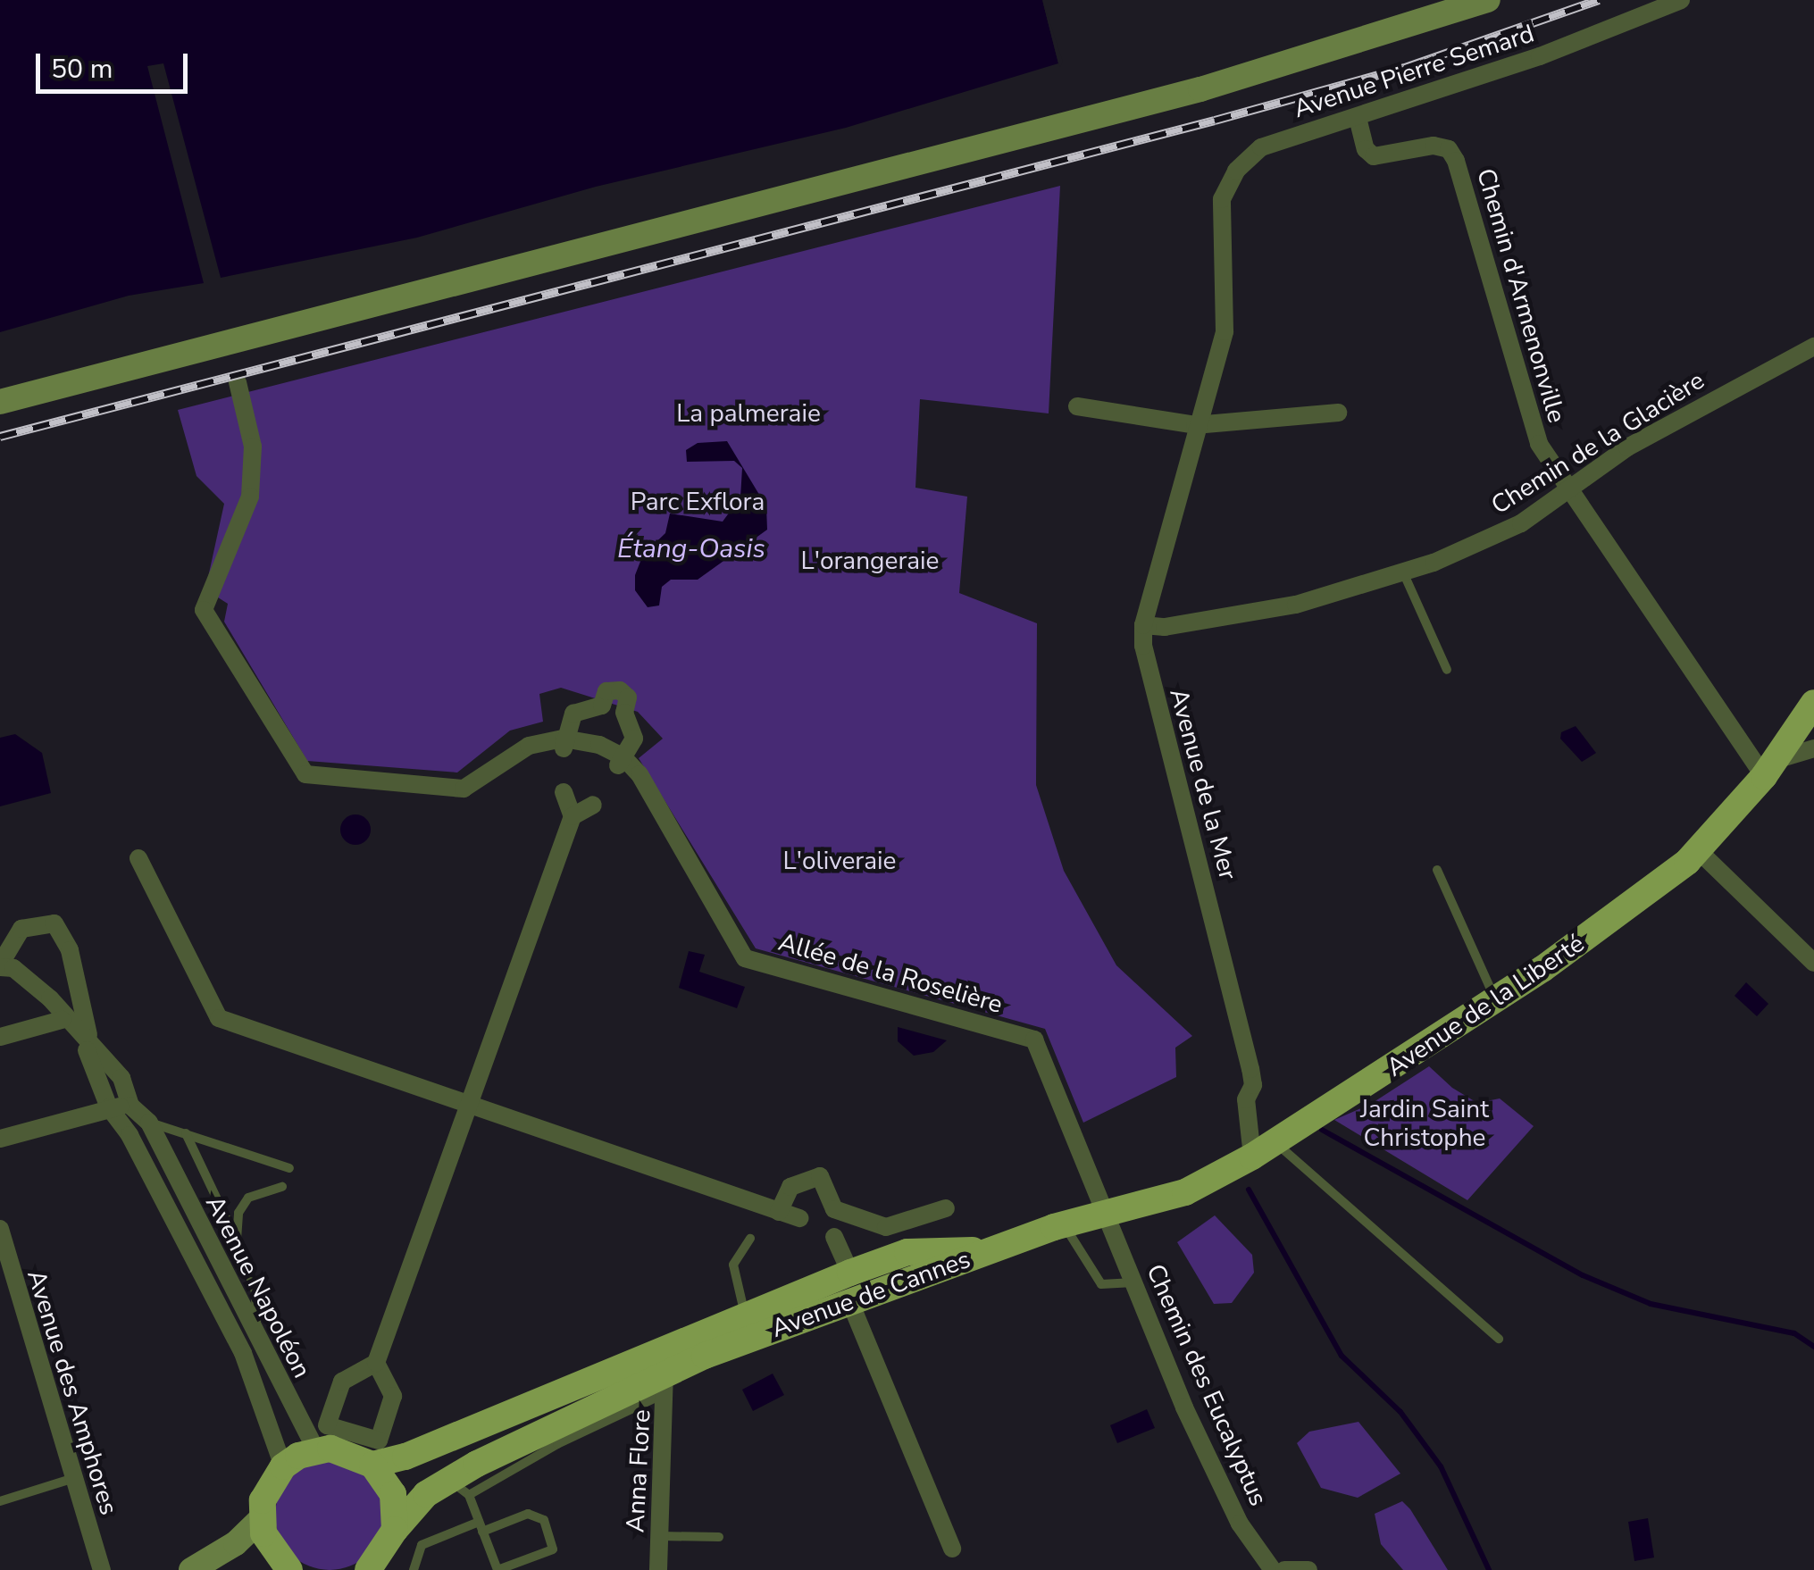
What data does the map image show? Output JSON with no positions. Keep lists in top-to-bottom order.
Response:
{
  "streets": {
    "main road": ["Avenue de la Liberté", "Avenue de Cannes"],
    "street": [
      "Avenue Pierre Semard",
      "Chemin d'Armenonville",
      "Chemin de la Glacière",
      "Avenue de la Mer",
      "Allée de la Roselière",
      "Avenue Napoléon",
      "Chemin des Eucalyptus",
      "Avenue des Amphores",
      "Anna Flore"
    ]
  },
  "crossings": [
    ["Avenue Pierre Semard", "Chemin d'Armenonville"],
    ["Avenue Pierre Semard", "Avenue de la Mer"],
    ["Chemin d'Armenonville", "Chemin de la Glacière"],
    ["Chemin d'Armenonville", "Avenue de la Liberté"],
    ["Chemin de la Glacière", "Avenue de la Mer"],
    ["Avenue de la Mer", "Avenue de la Liberté"],
    ["Allée de la Roselière", "Avenue de la Liberté"],
    ["Allée de la Roselière", "Chemin des Eucalyptus"],
    ["Avenue de la Liberté", "Avenue de Cannes"],
    ["Avenue de la Liberté", "Chemin des Eucalyptus"],
    ["Avenue de Cannes", "Anna Flore"]
  ],
  "water": ["Étang-Oasis"],
  "parks": [
    "La palmeraie",
    "Parc Exflora",
    "L'orangeraie",
    "L'oliveraie",
    "Jardin Saint Christophe"
  ],
  "scale_bar": "50 m"
}
